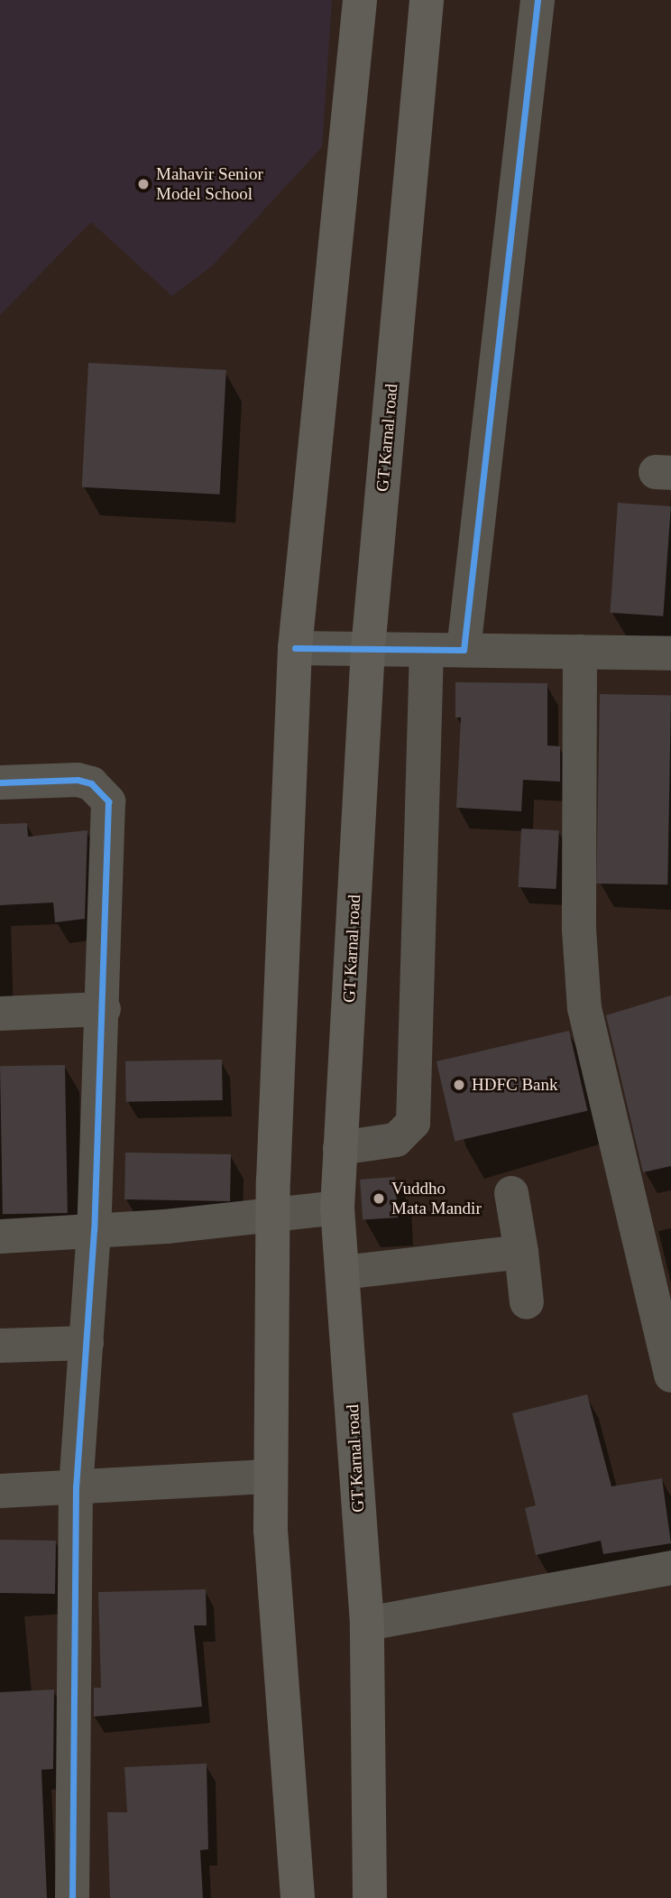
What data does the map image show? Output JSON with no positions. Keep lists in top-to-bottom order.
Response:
{
  "streets": {
    "main road": ["GT Karnal road"]
  },
  "places": ["Mahavir Senior Model School", "HDFC Bank", "Vuddho Mata Mandir"]
}
